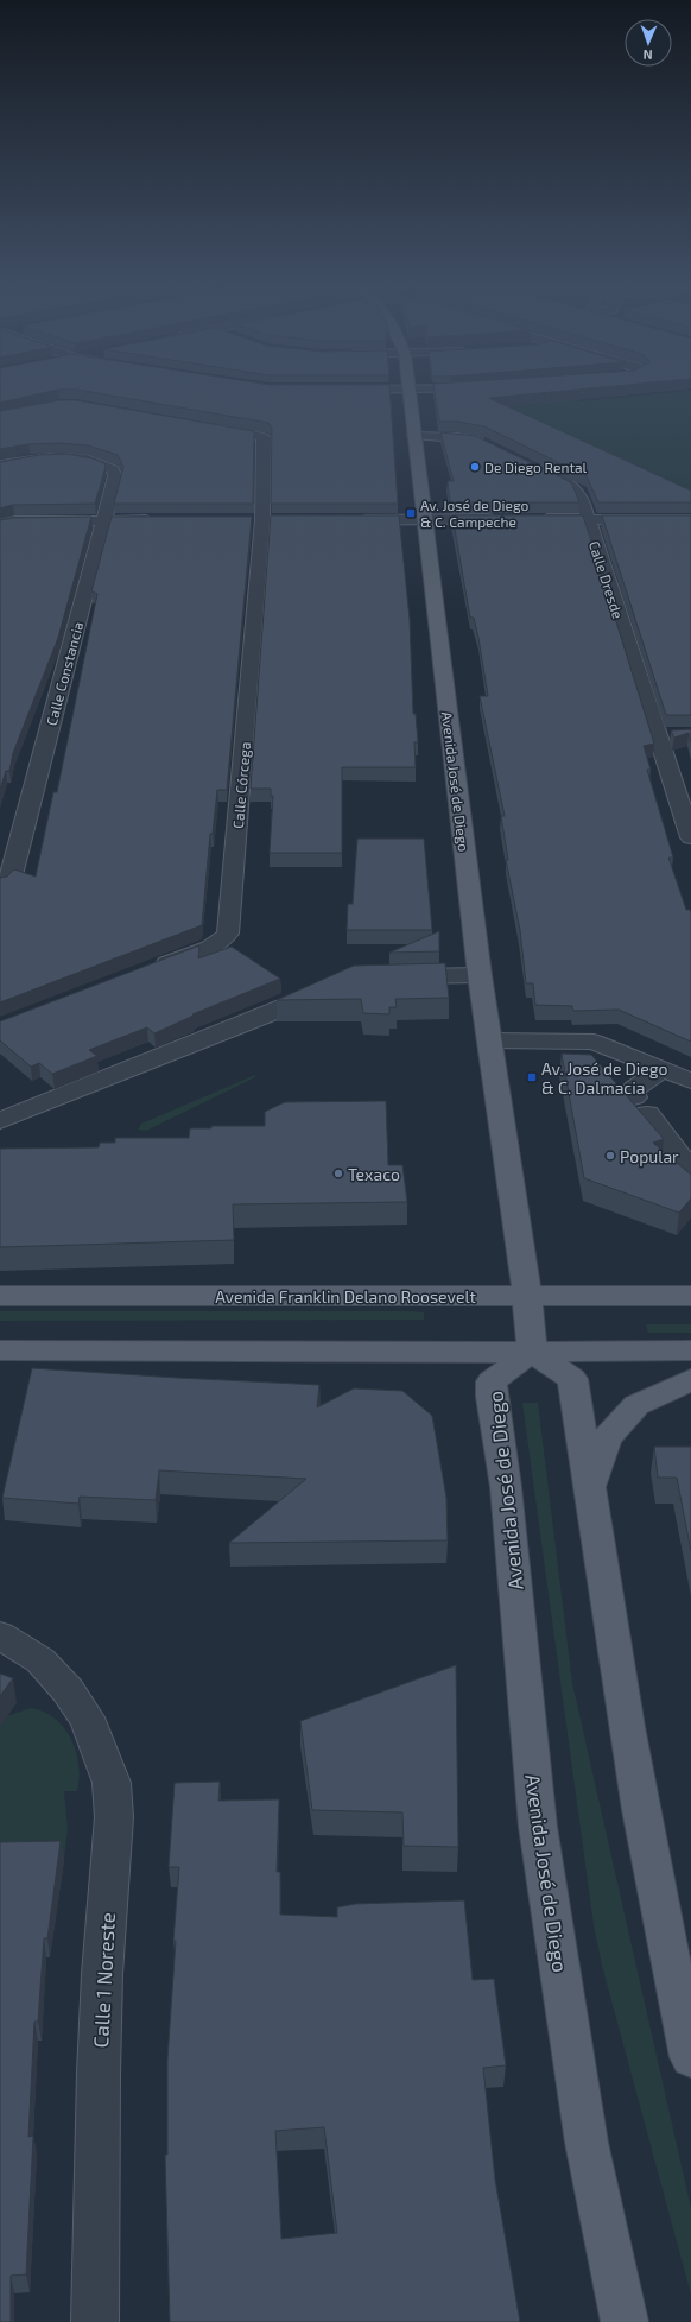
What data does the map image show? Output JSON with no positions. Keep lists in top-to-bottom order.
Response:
{
  "streets": {
    "main road": ["Avenida José de Diego", "Avenida Franklin Delano Roosevelt"],
    "street": [
      "Calle Dresde",
      "Calle Constancia",
      "Calle Córcega",
      "Calle 1 Noreste"
    ]
  },
  "crossings": [
    ["Avenida José de Diego", "Avenida Franklin Delano Roosevelt"]
  ],
  "places": {
    "other": ["De Diego Rental", "Popular", "Texaco"],
    "transit": ["Av. José de Diego & C. Campeche", "Av. José de Diego & C. Dalmacia"]
  },
  "north": "bottom"
}
